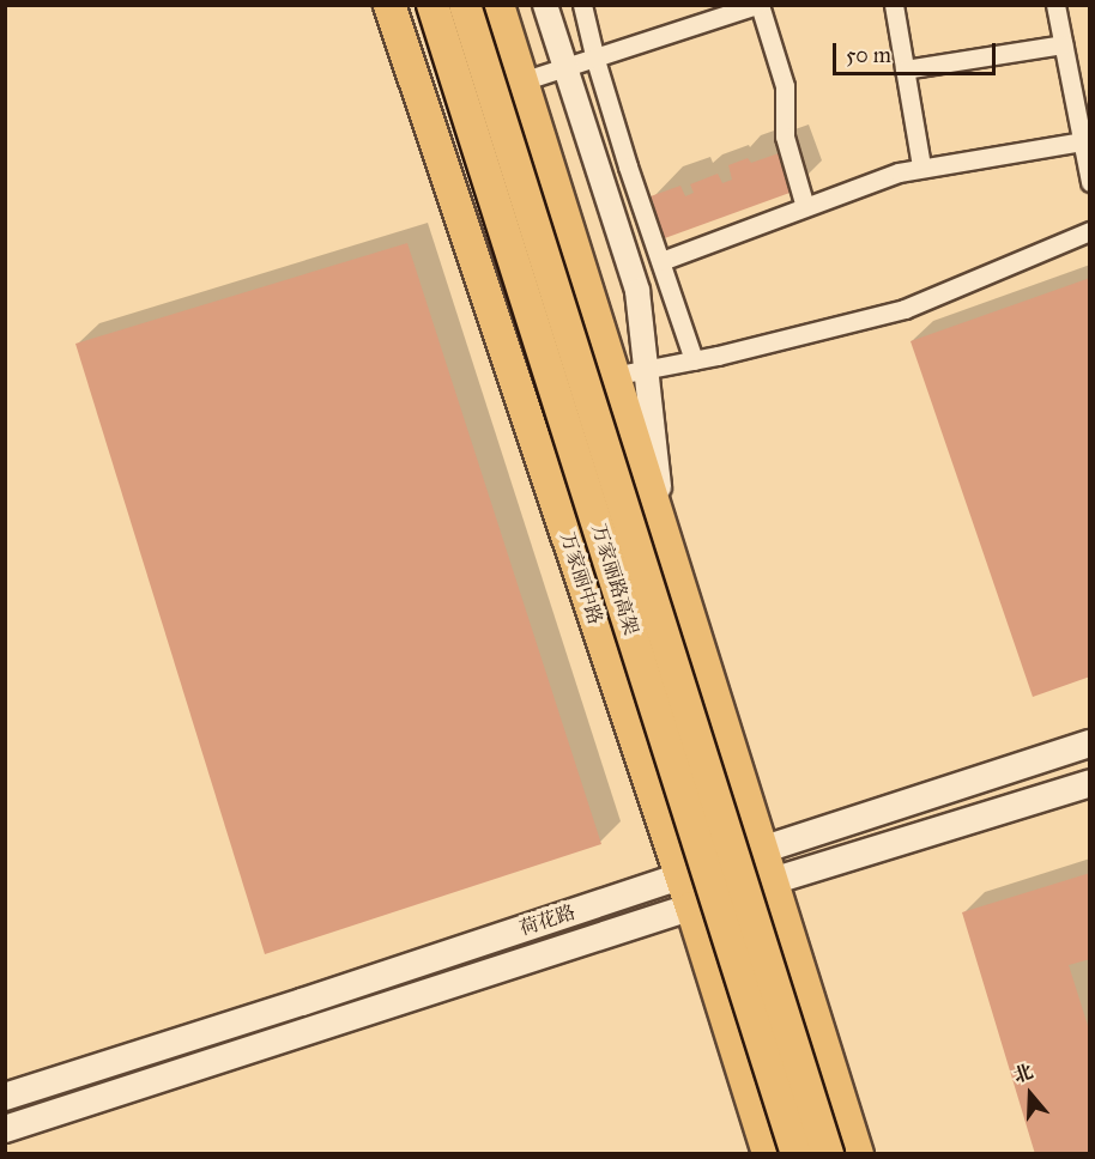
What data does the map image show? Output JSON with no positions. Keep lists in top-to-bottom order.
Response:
{
  "streets": {
    "main road": ["万家丽中路", "万家丽路高架", "荷花路"]
  },
  "crossings": [
    ["万家丽中路", "荷花路"]
  ],
  "scale_bar": "50 m",
  "north": "top"
}
